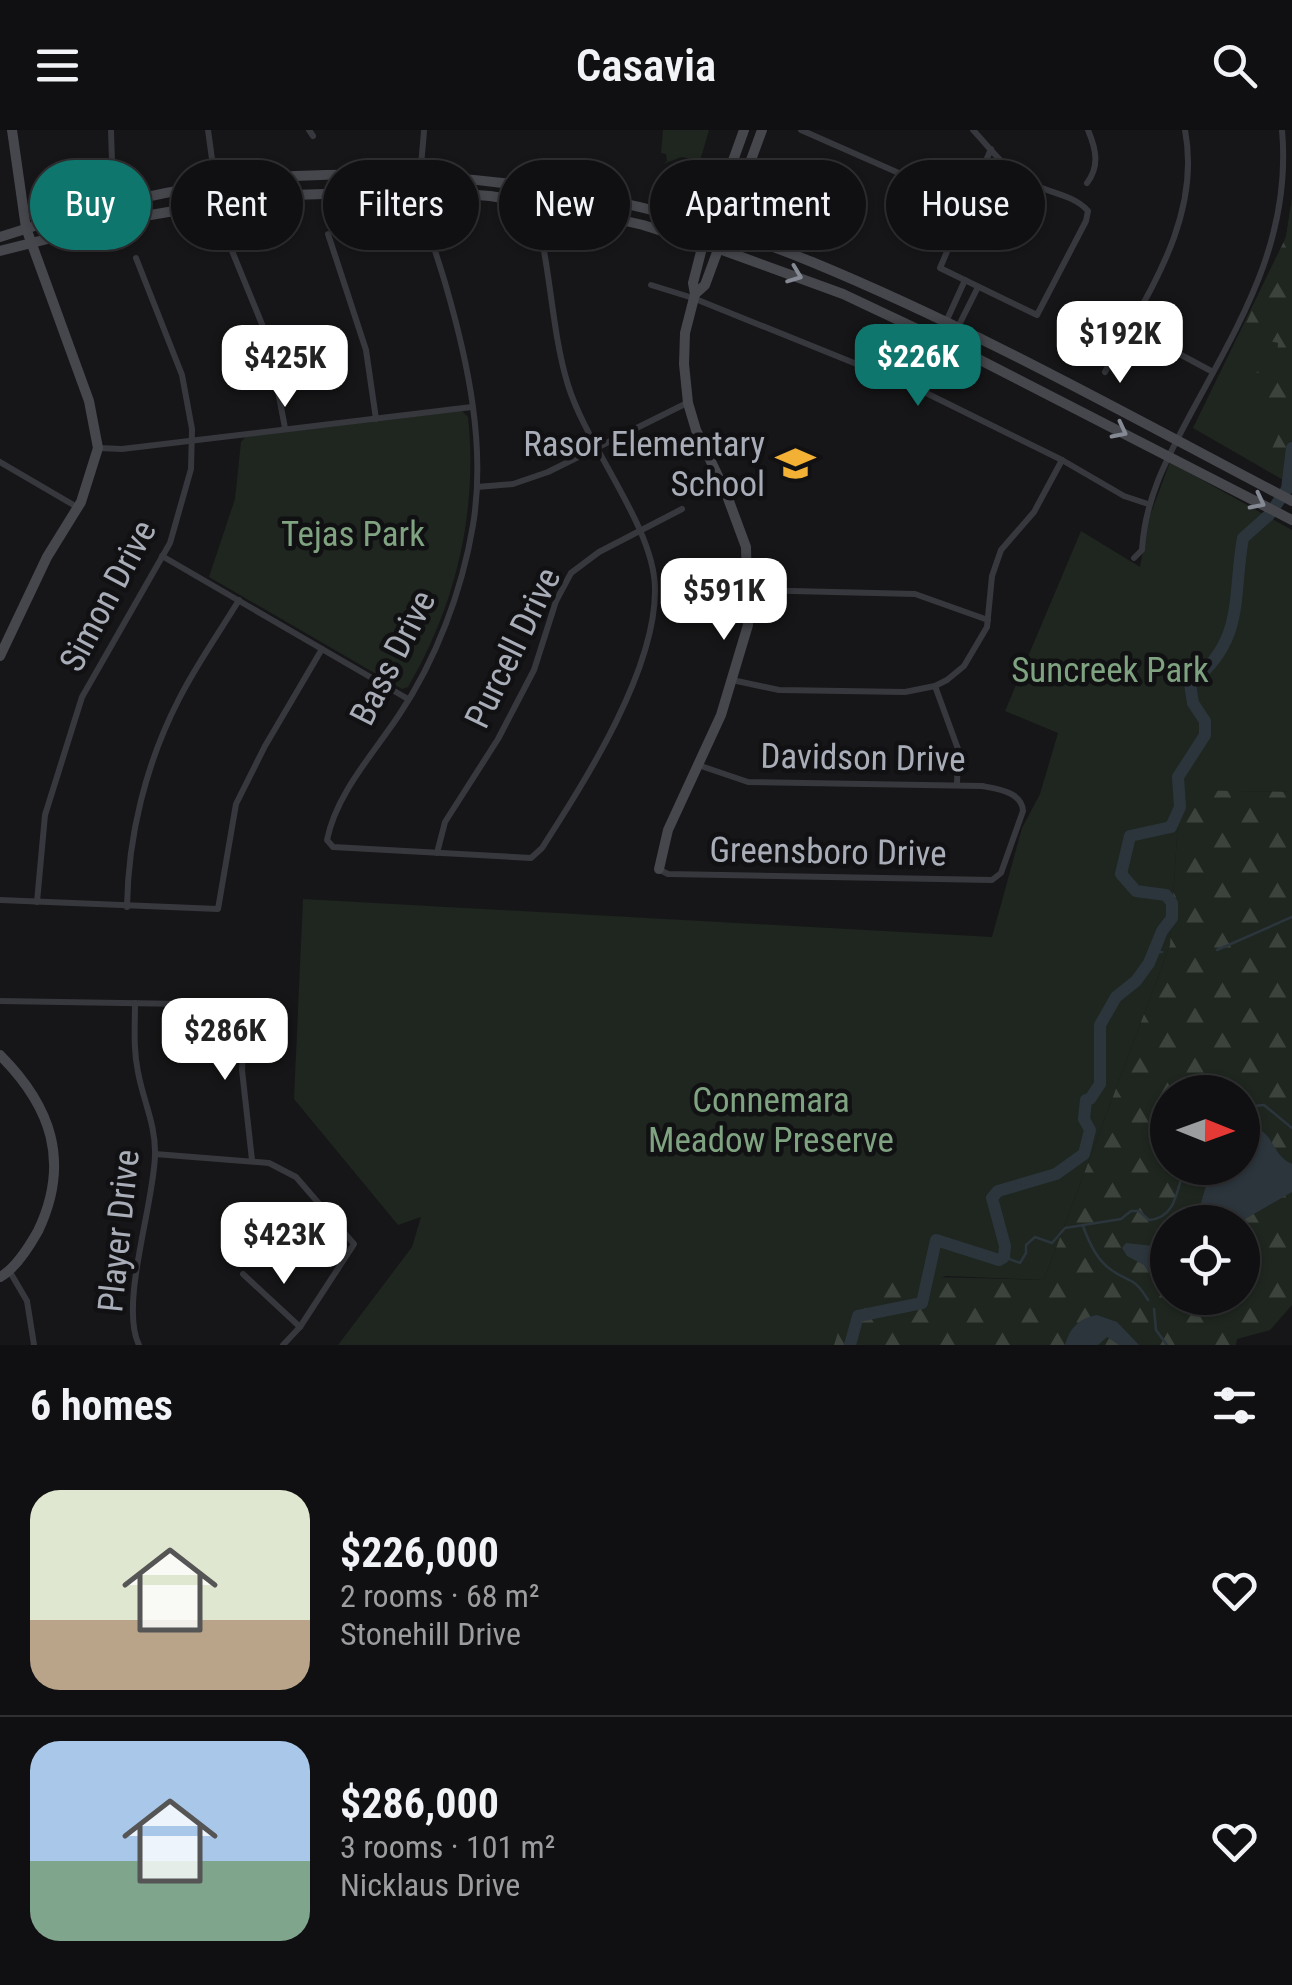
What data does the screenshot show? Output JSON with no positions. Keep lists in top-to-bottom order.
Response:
{
  "streets": {
    "street": [
      "Simon Drive",
      "Purcell Drive",
      "Bass Drive",
      "Davidson Drive",
      "Greensboro Drive",
      "Player Drive"
    ]
  },
  "crossings": [
    ["Purcell Drive", "Bass Drive"],
    ["Davidson Drive", "Greensboro Drive"]
  ],
  "parks": ["Tejas Park", "Suncreek Park", "Connemara Meadow Preserve"],
  "places": {
    "school or university": ["Rasor Elementary School"]
  },
  "north": "right",
  "page": {
    "header": "Casavia",
    "chip": [
      "Buy",
      "Rent",
      "Filters",
      "New",
      "Apartment",
      "House"
    ],
    "price": [
      "$192K",
      "$226K",
      "$425K",
      "$591K",
      "$286K",
      "$423K"
    ],
    "heading": "6 homes",
    "list": [
      {
        "name": "$226,000",
        "note": "2 rooms · 68 m² · Stonehill Drive"
      },
      {
        "name": "$286,000",
        "note": "3 rooms · 101 m² · Nicklaus Drive"
      }
    ]
  }
}
